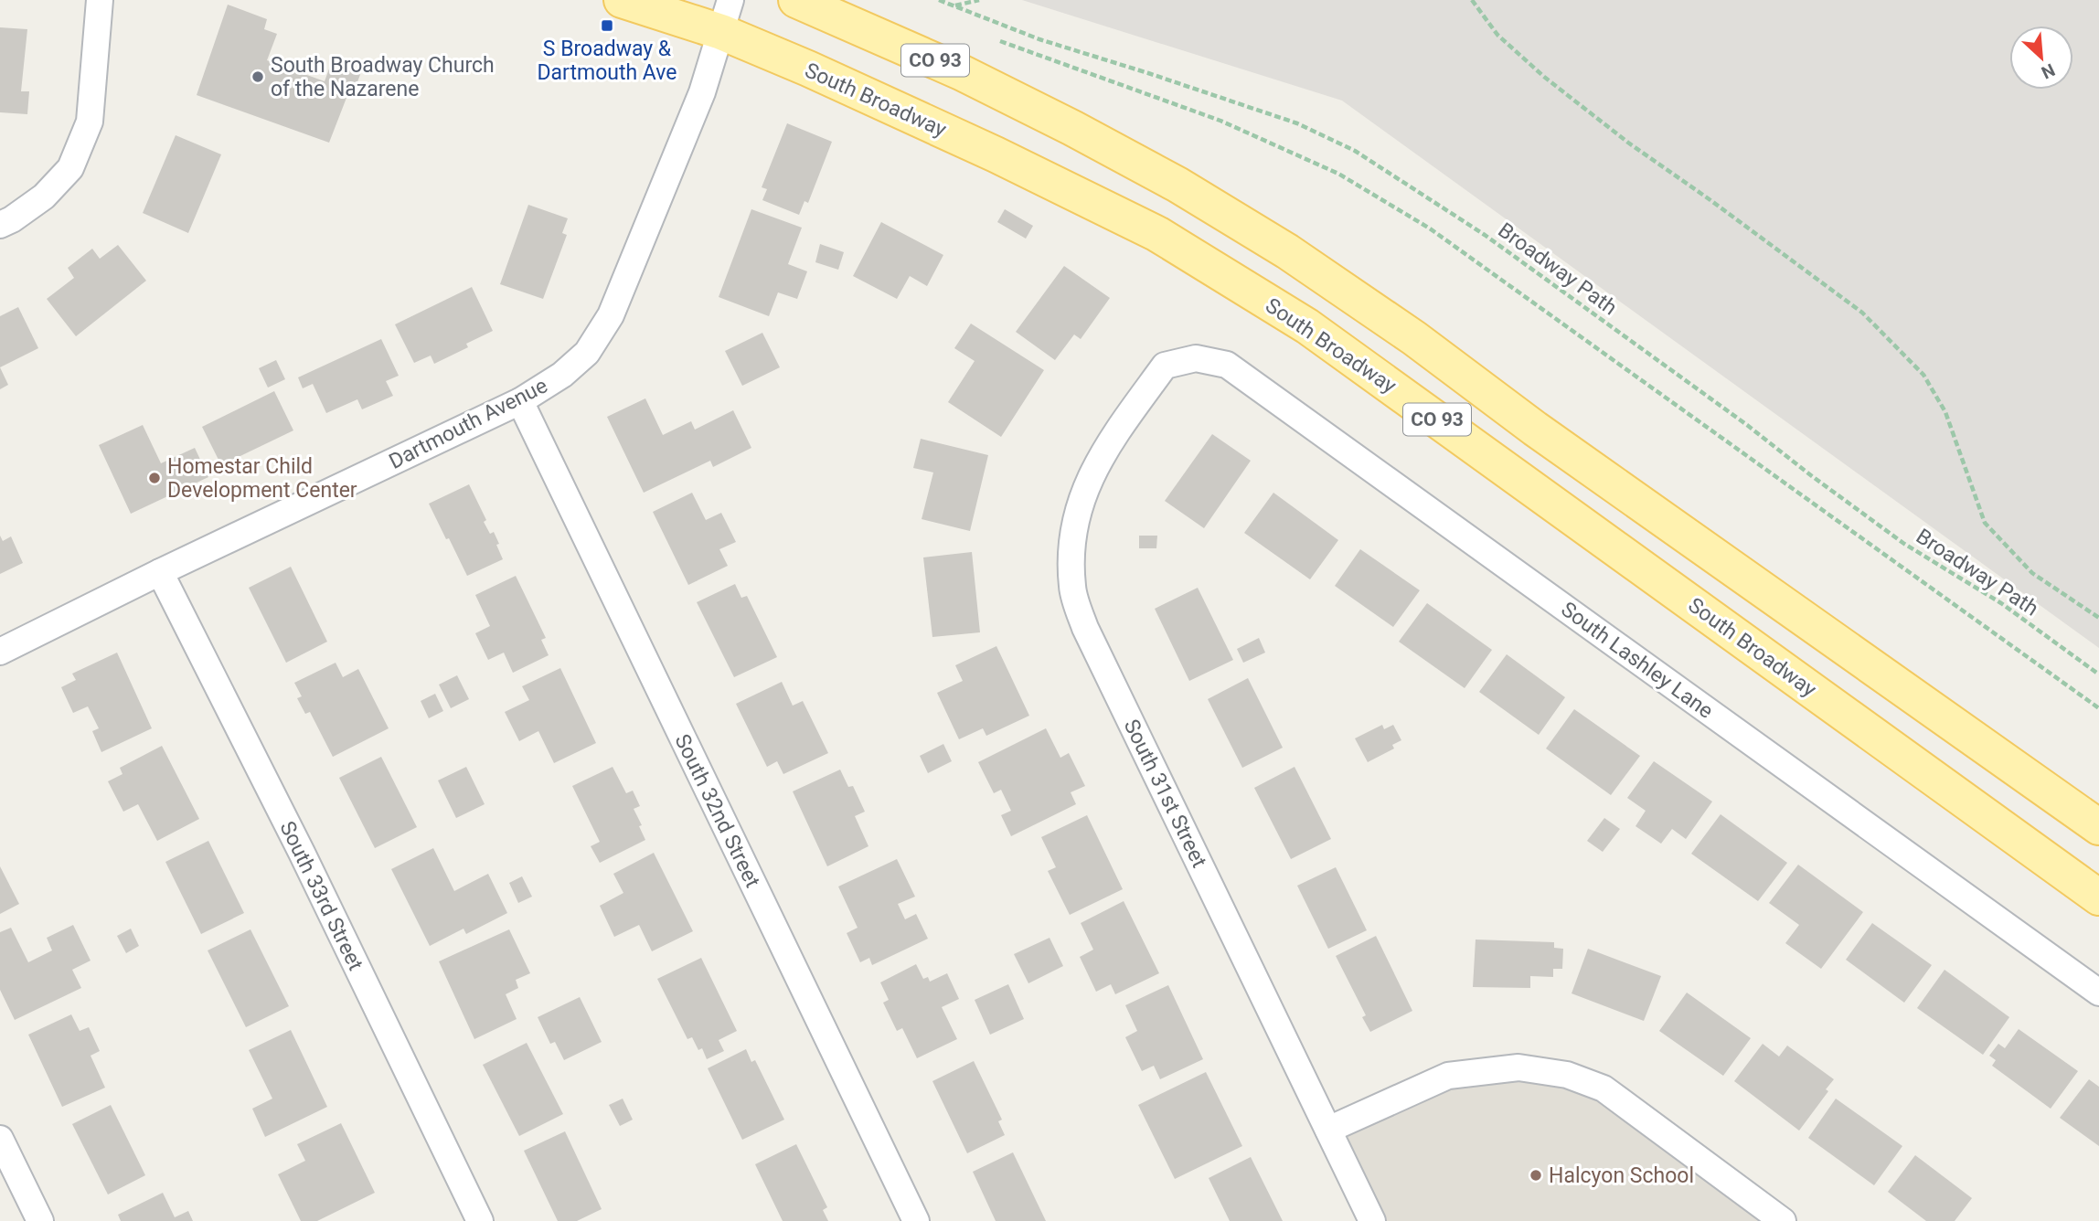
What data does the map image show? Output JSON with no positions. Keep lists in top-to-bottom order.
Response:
{
  "streets": {
    "main road": ["CO 93", "South Broadway"],
    "street": [
      "Dartmouth Avenue",
      "South Lashley Lane",
      "South 31st Street",
      "South 32nd Street",
      "South 33rd Street"
    ],
    "path": ["Broadway Path"]
  },
  "crossings": [
    ["South Broadway", "Dartmouth Avenue"],
    ["Dartmouth Avenue", "South 32nd Street"],
    ["Dartmouth Avenue", "South 33rd Street"],
    ["South Lashley Lane", "South 31st Street"]
  ],
  "places": {
    "transit": ["S Broadway & Dartmouth Ave"],
    "other": ["South Broadway Church of the Nazarene", "Homestar Child Development Center", "Halcyon School"]
  },
  "north": "bottom right"
}
